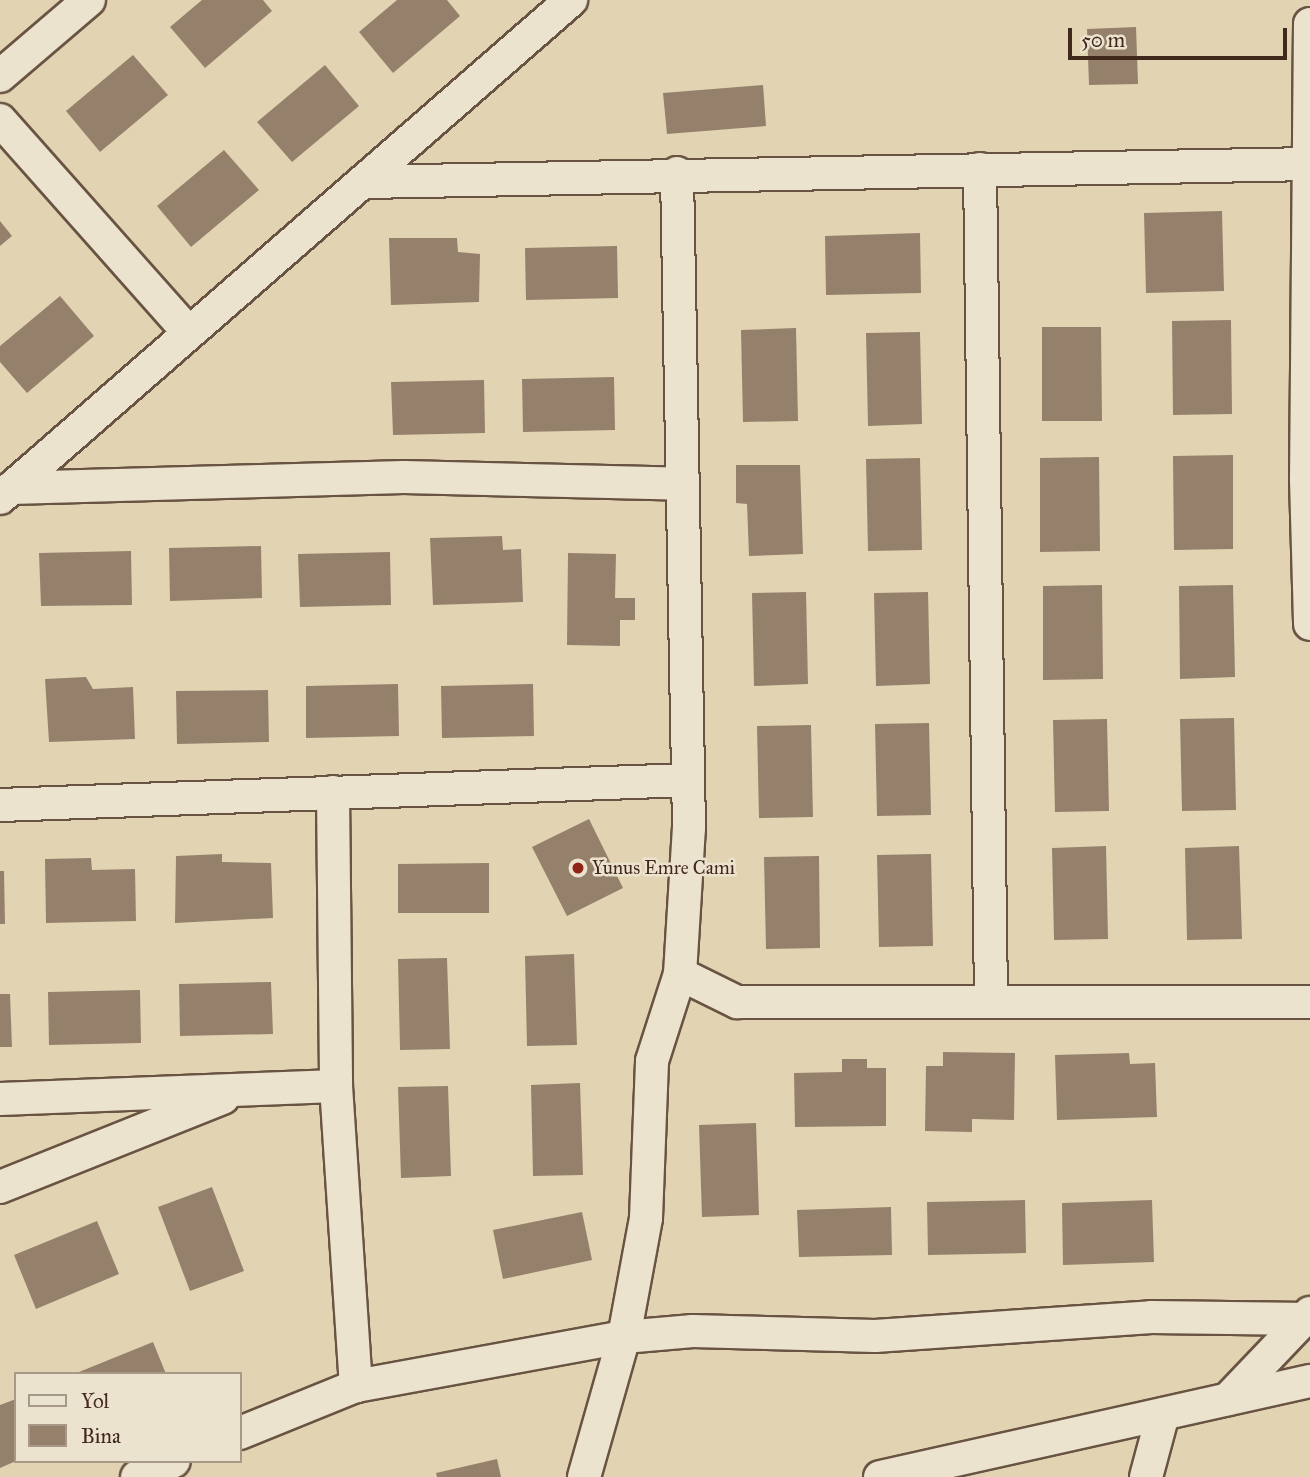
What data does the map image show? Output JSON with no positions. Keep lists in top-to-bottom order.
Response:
{
  "places": ["Yunus Emre Cami"],
  "legend": ["Yol", "Bina"],
  "scale_bar": "50 m"
}
